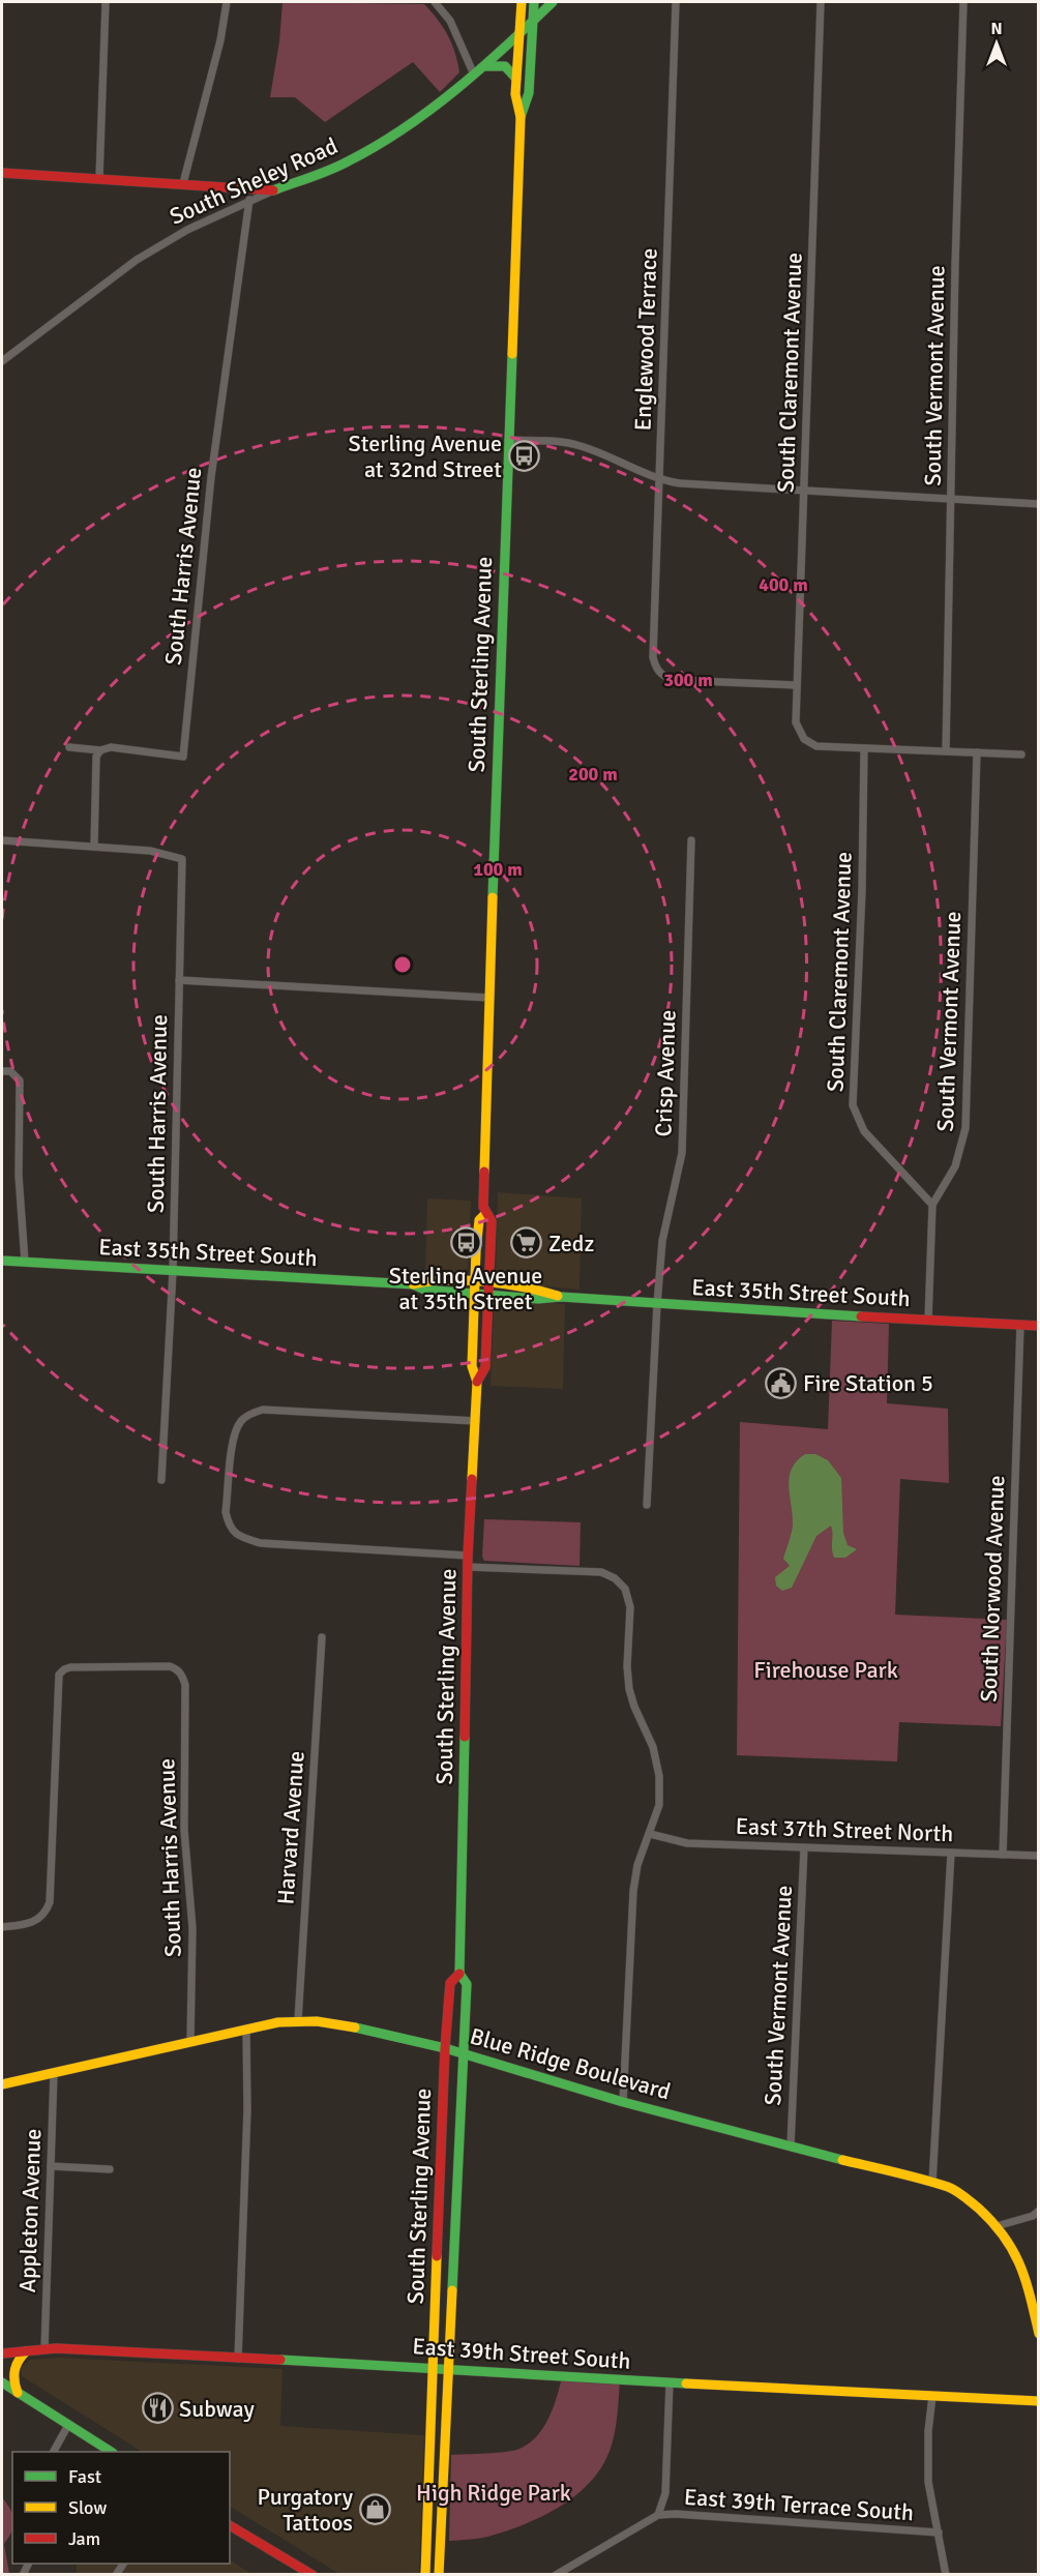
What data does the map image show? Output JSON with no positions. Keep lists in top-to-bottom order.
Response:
{
  "streets": {
    "main road": [
      "South Sheley Road",
      "South Sterling Avenue",
      "East 35th Street South",
      "Blue Ridge Boulevard",
      "East 39th Street South"
    ],
    "street": [
      "Englewood Terrace",
      "South Claremont Avenue",
      "South Vermont Avenue",
      "South Harris Avenue",
      "Crisp Avenue",
      "South Norwood Avenue",
      "Harvard Avenue",
      "East 37th Street North",
      "Appleton Avenue",
      "East 39th Terrace South"
    ]
  },
  "crossings": [
    ["South Sheley Road", "South Harris Avenue"],
    ["South Sheley Road", "South Sterling Avenue"],
    ["Englewood Terrace", "South Claremont Avenue"],
    ["South Claremont Avenue", "South Vermont Avenue"],
    ["South Vermont Avenue", "East 35th Street South"],
    ["South Vermont Avenue", "East 37th Street North"],
    ["South Vermont Avenue", "Blue Ridge Boulevard"],
    ["South Harris Avenue", "East 35th Street South"],
    ["South Harris Avenue", "Blue Ridge Boulevard"],
    ["South Sterling Avenue", "East 35th Street South"],
    ["South Sterling Avenue", "Blue Ridge Boulevard"],
    ["South Sterling Avenue", "East 39th Street South"],
    ["Crisp Avenue", "East 35th Street South"],
    ["East 35th Street South", "South Norwood Avenue"],
    ["South Norwood Avenue", "East 37th Street North"],
    ["Harvard Avenue", "Blue Ridge Boulevard"],
    ["Blue Ridge Boulevard", "Appleton Avenue"],
    ["Appleton Avenue", "East 39th Street South"]
  ],
  "parks": ["Firehouse Park", "High Ridge Park"],
  "places": {
    "bus stop": ["Sterling Avenue at 32nd Street", "Sterling Avenue at 35th Street"],
    "supermarket": ["Zedz"],
    "public building": ["Fire Station 5"],
    "restaurant": ["Subway"],
    "shop": ["Purgatory Tattoos"]
  },
  "legend": ["Fast", "Slow", "Jam"],
  "north": "top",
  "rings": [
    "400 m",
    "300 m",
    "200 m",
    "100 m"
  ]
}
